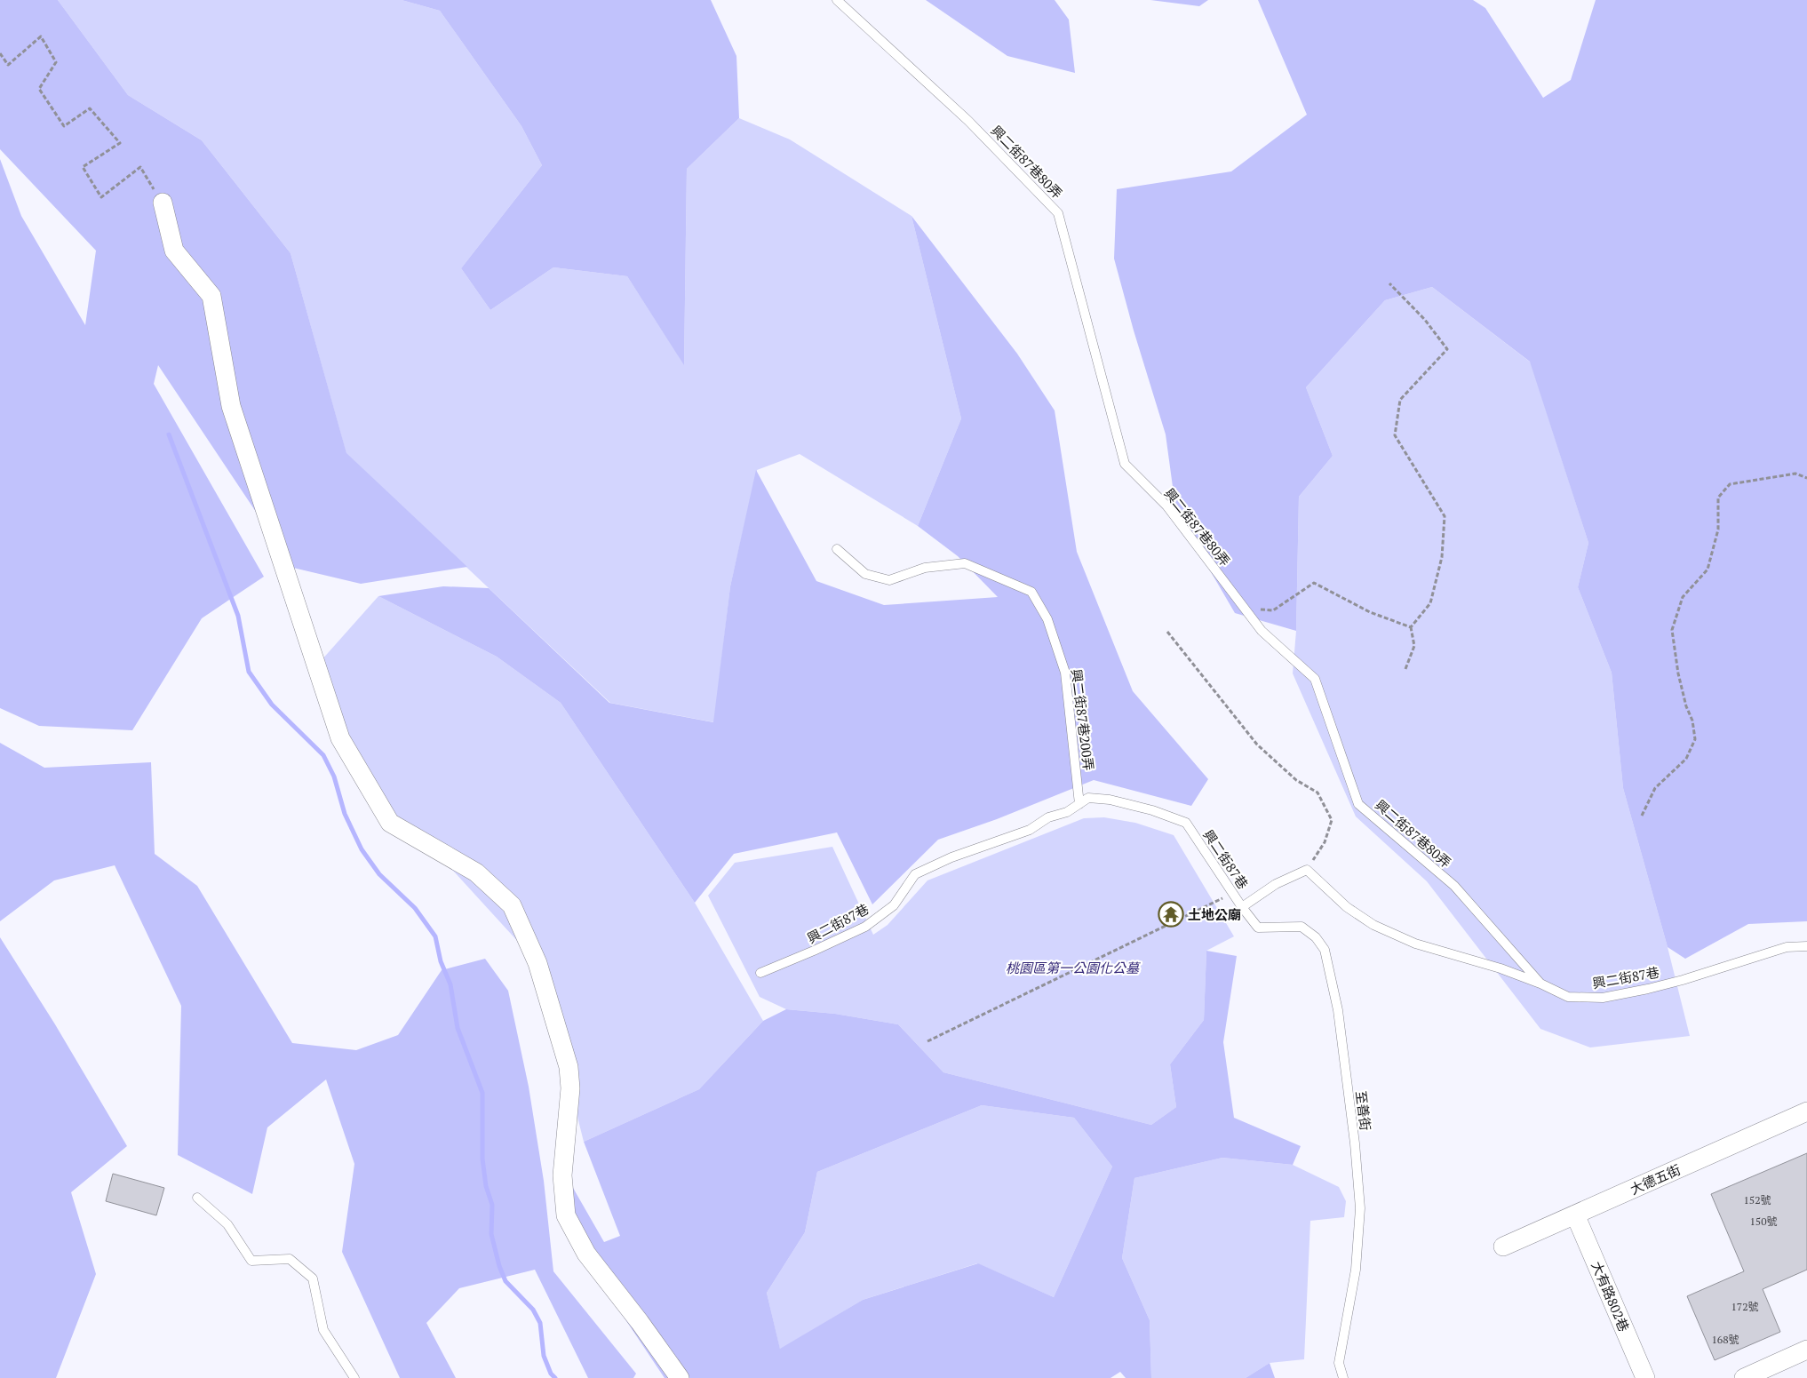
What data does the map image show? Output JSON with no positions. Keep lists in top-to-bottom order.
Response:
{
  "streets": {
    "street": ["大德五街", "大有路802巷"],
    "lane": [
      "興二街87巷80弄",
      "興二街87巷200弄",
      "興二街87巷",
      "至善街"
    ]
  },
  "crossings": [
    ["興二街87巷80弄", "興二街87巷"],
    ["興二街87巷200弄", "興二街87巷"],
    ["興二街87巷", "至善街"],
    ["大德五街", "大有路802巷"]
  ],
  "parks": ["桃園區第一公園化公墓"],
  "places": {
    "temple": ["土地公廟"]
  },
  "house_numbers": [
    "152號",
    "150號",
    "172號",
    "168號"
  ]
}
